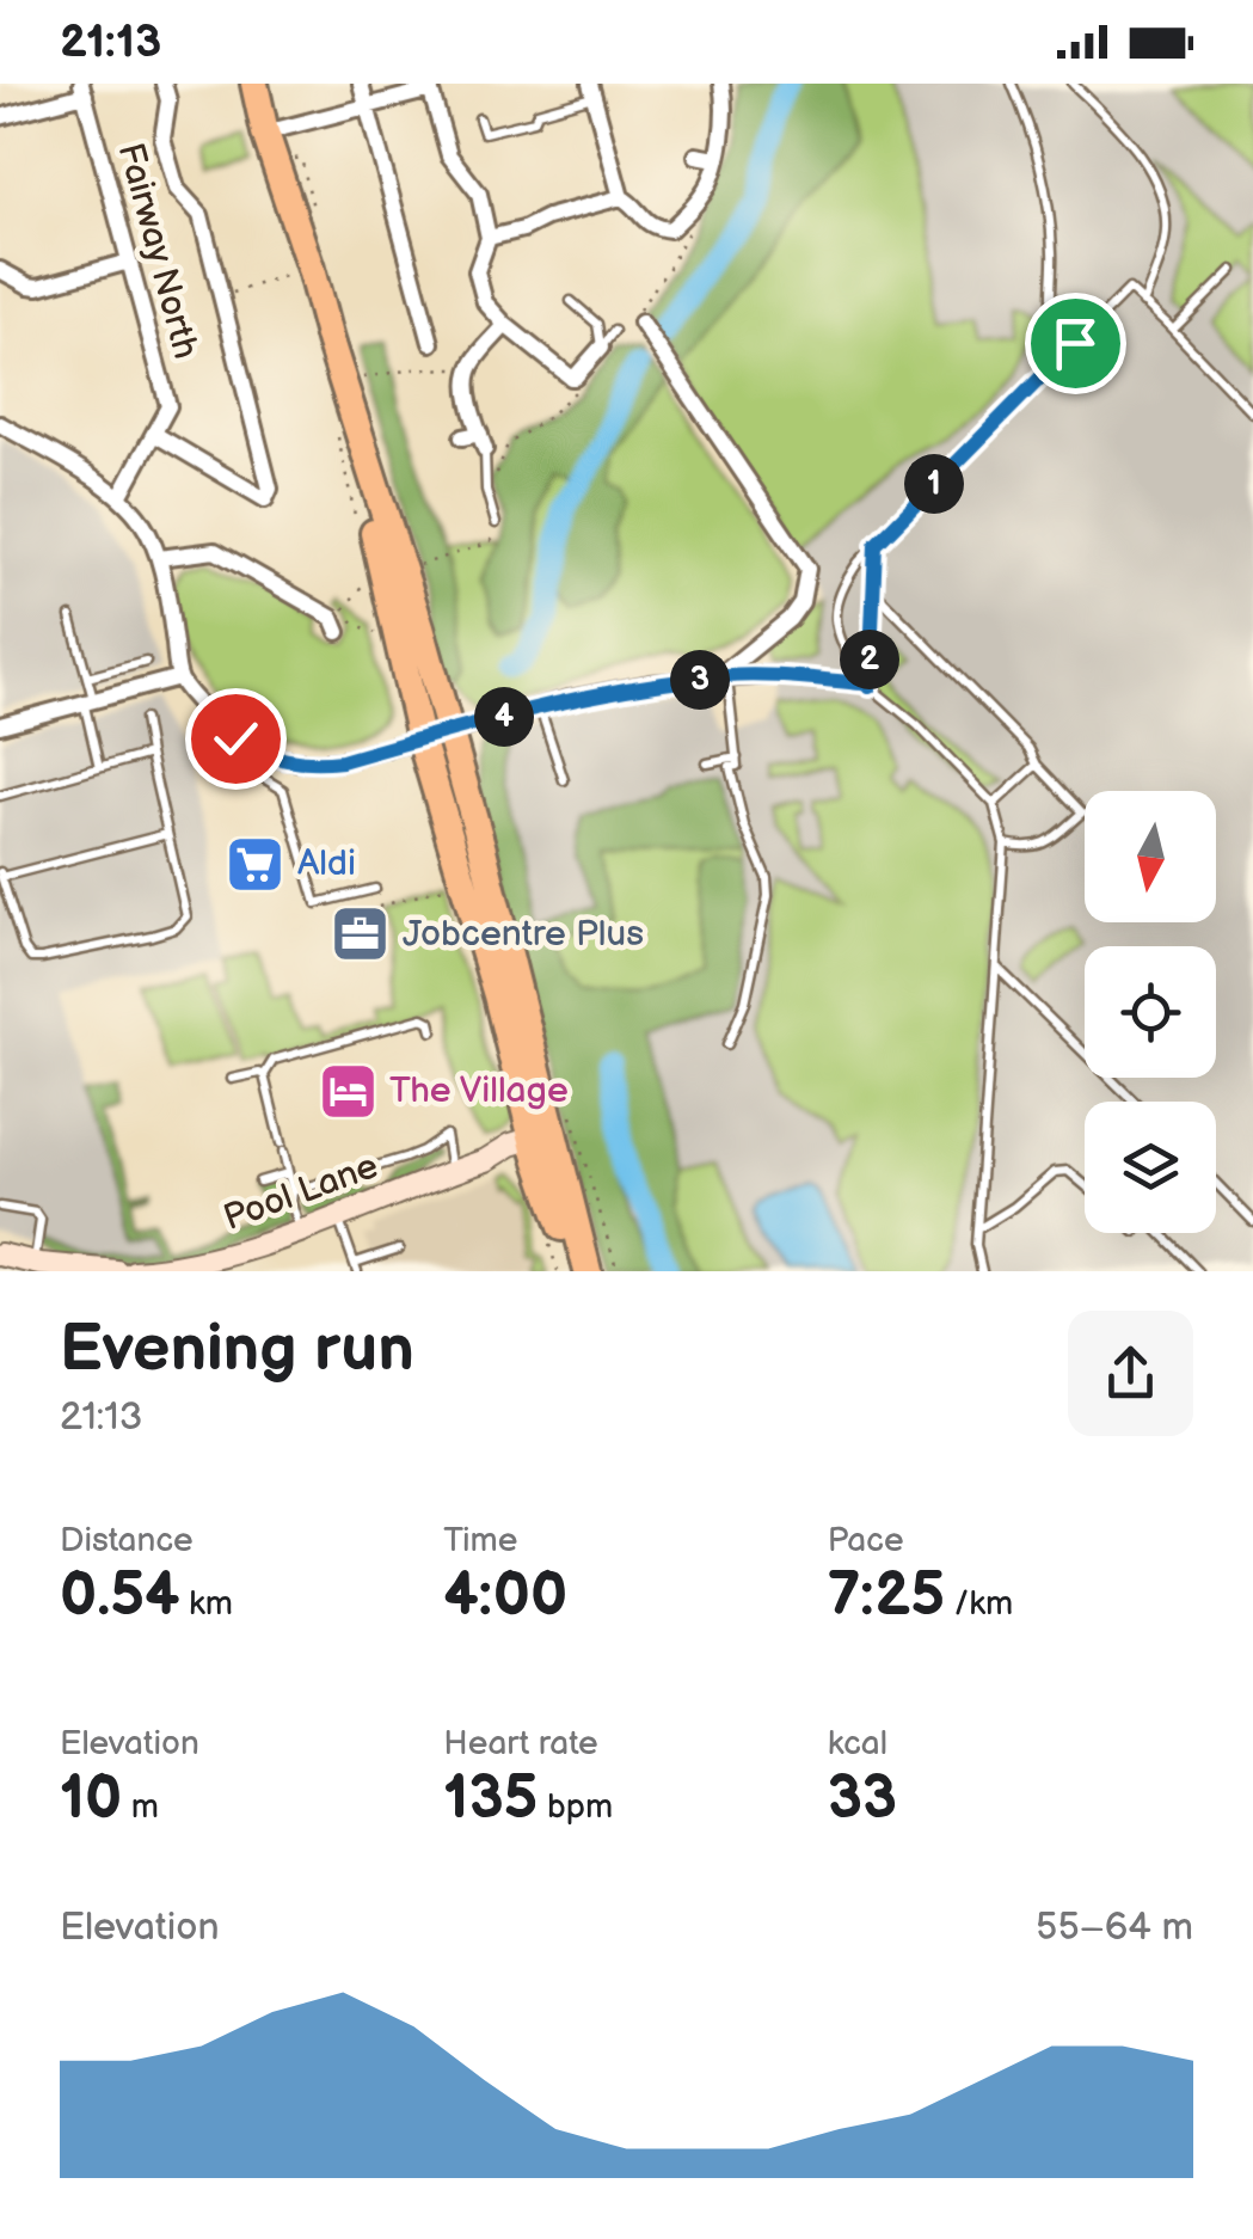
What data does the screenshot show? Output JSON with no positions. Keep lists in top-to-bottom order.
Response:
{
  "streets": {
    "street": ["Fairway North", "Pool Lane"]
  },
  "places": {
    "supermarket": ["Aldi"],
    "office": ["Jobcentre Plus"],
    "hotel": ["The Village"]
  },
  "north": "bottom",
  "page": {
    "status": "21:13",
    "pins": [
      "1",
      "2",
      "3",
      "4"
    ],
    "heading": ["Evening run", "21:13"],
    "stats": [
      ["Distance", "0.54 km"],
      ["Time", "4:00"],
      ["Pace", "7:25 /km"],
      ["Elevation", "10 m"],
      ["Heart rate", "135 bpm"],
      ["kcal", "33"]
    ],
    "chart": ["Elevation", "55–64 m"]
  }
}
